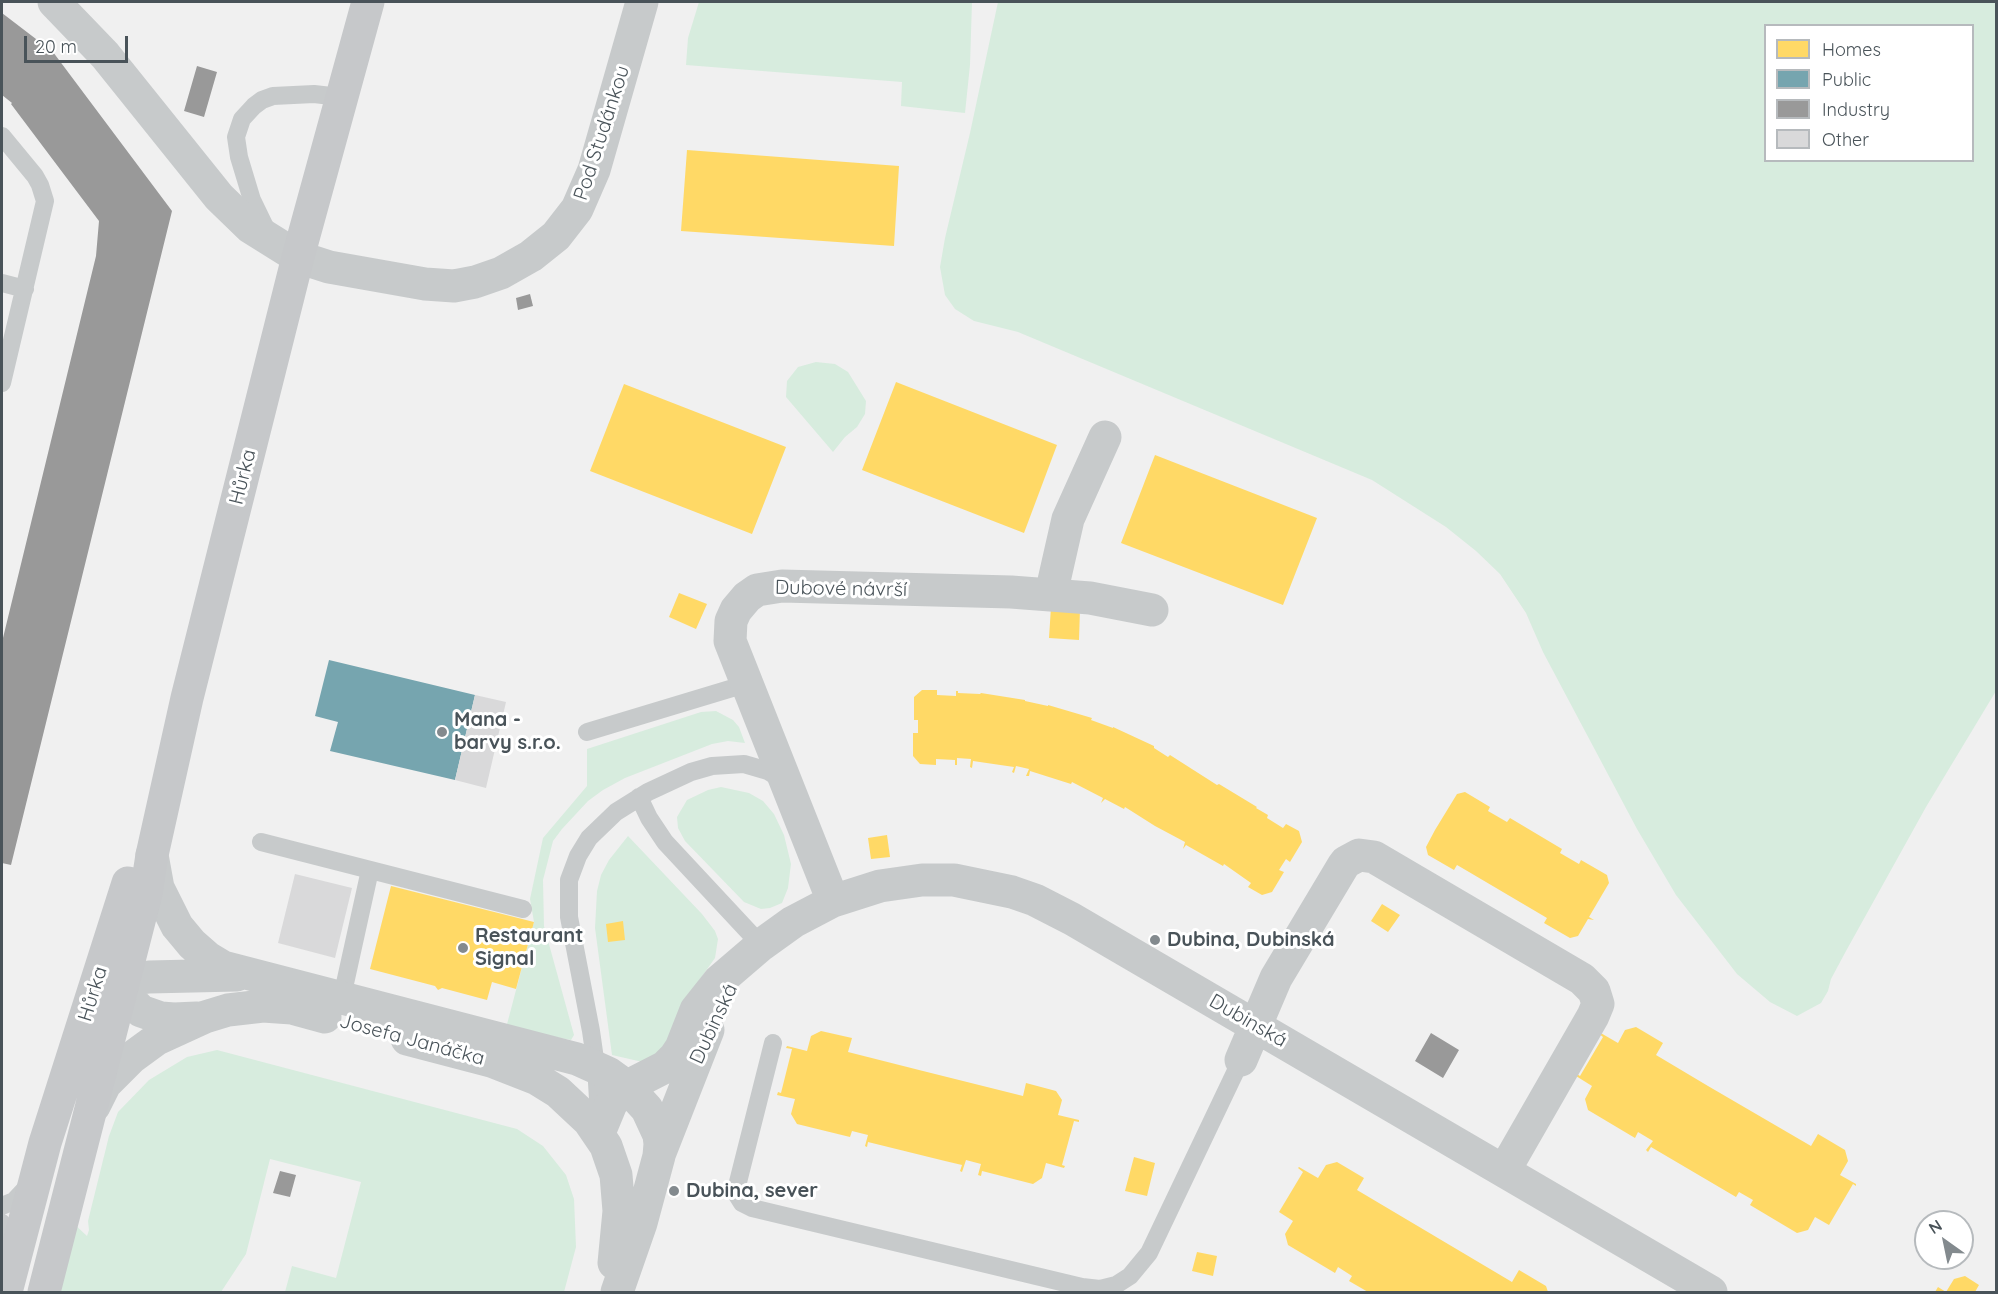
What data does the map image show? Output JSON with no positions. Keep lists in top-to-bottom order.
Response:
{
  "streets": {
    "main road": ["Hůrka"],
    "street": [
      "Pod Studánkou",
      "Dubové návrší",
      "Dubinská",
      "Josefa Janáčka"
    ]
  },
  "crossings": [
    ["Pod Studánkou", "Hůrka"],
    ["Hůrka", "Josefa Janáčka"],
    ["Dubové návrší", "Dubinská"],
    ["Dubinská", "Josefa Janáčka"]
  ],
  "places": [
    "Mana - barvy s.r.o.",
    "Dubina, Dubinská",
    "Restaurant Signal",
    "Dubina, sever"
  ],
  "legend": [
    "Homes",
    "Public",
    "Industry",
    "Other"
  ],
  "scale_bar": "20 m",
  "north": "top left"
}
